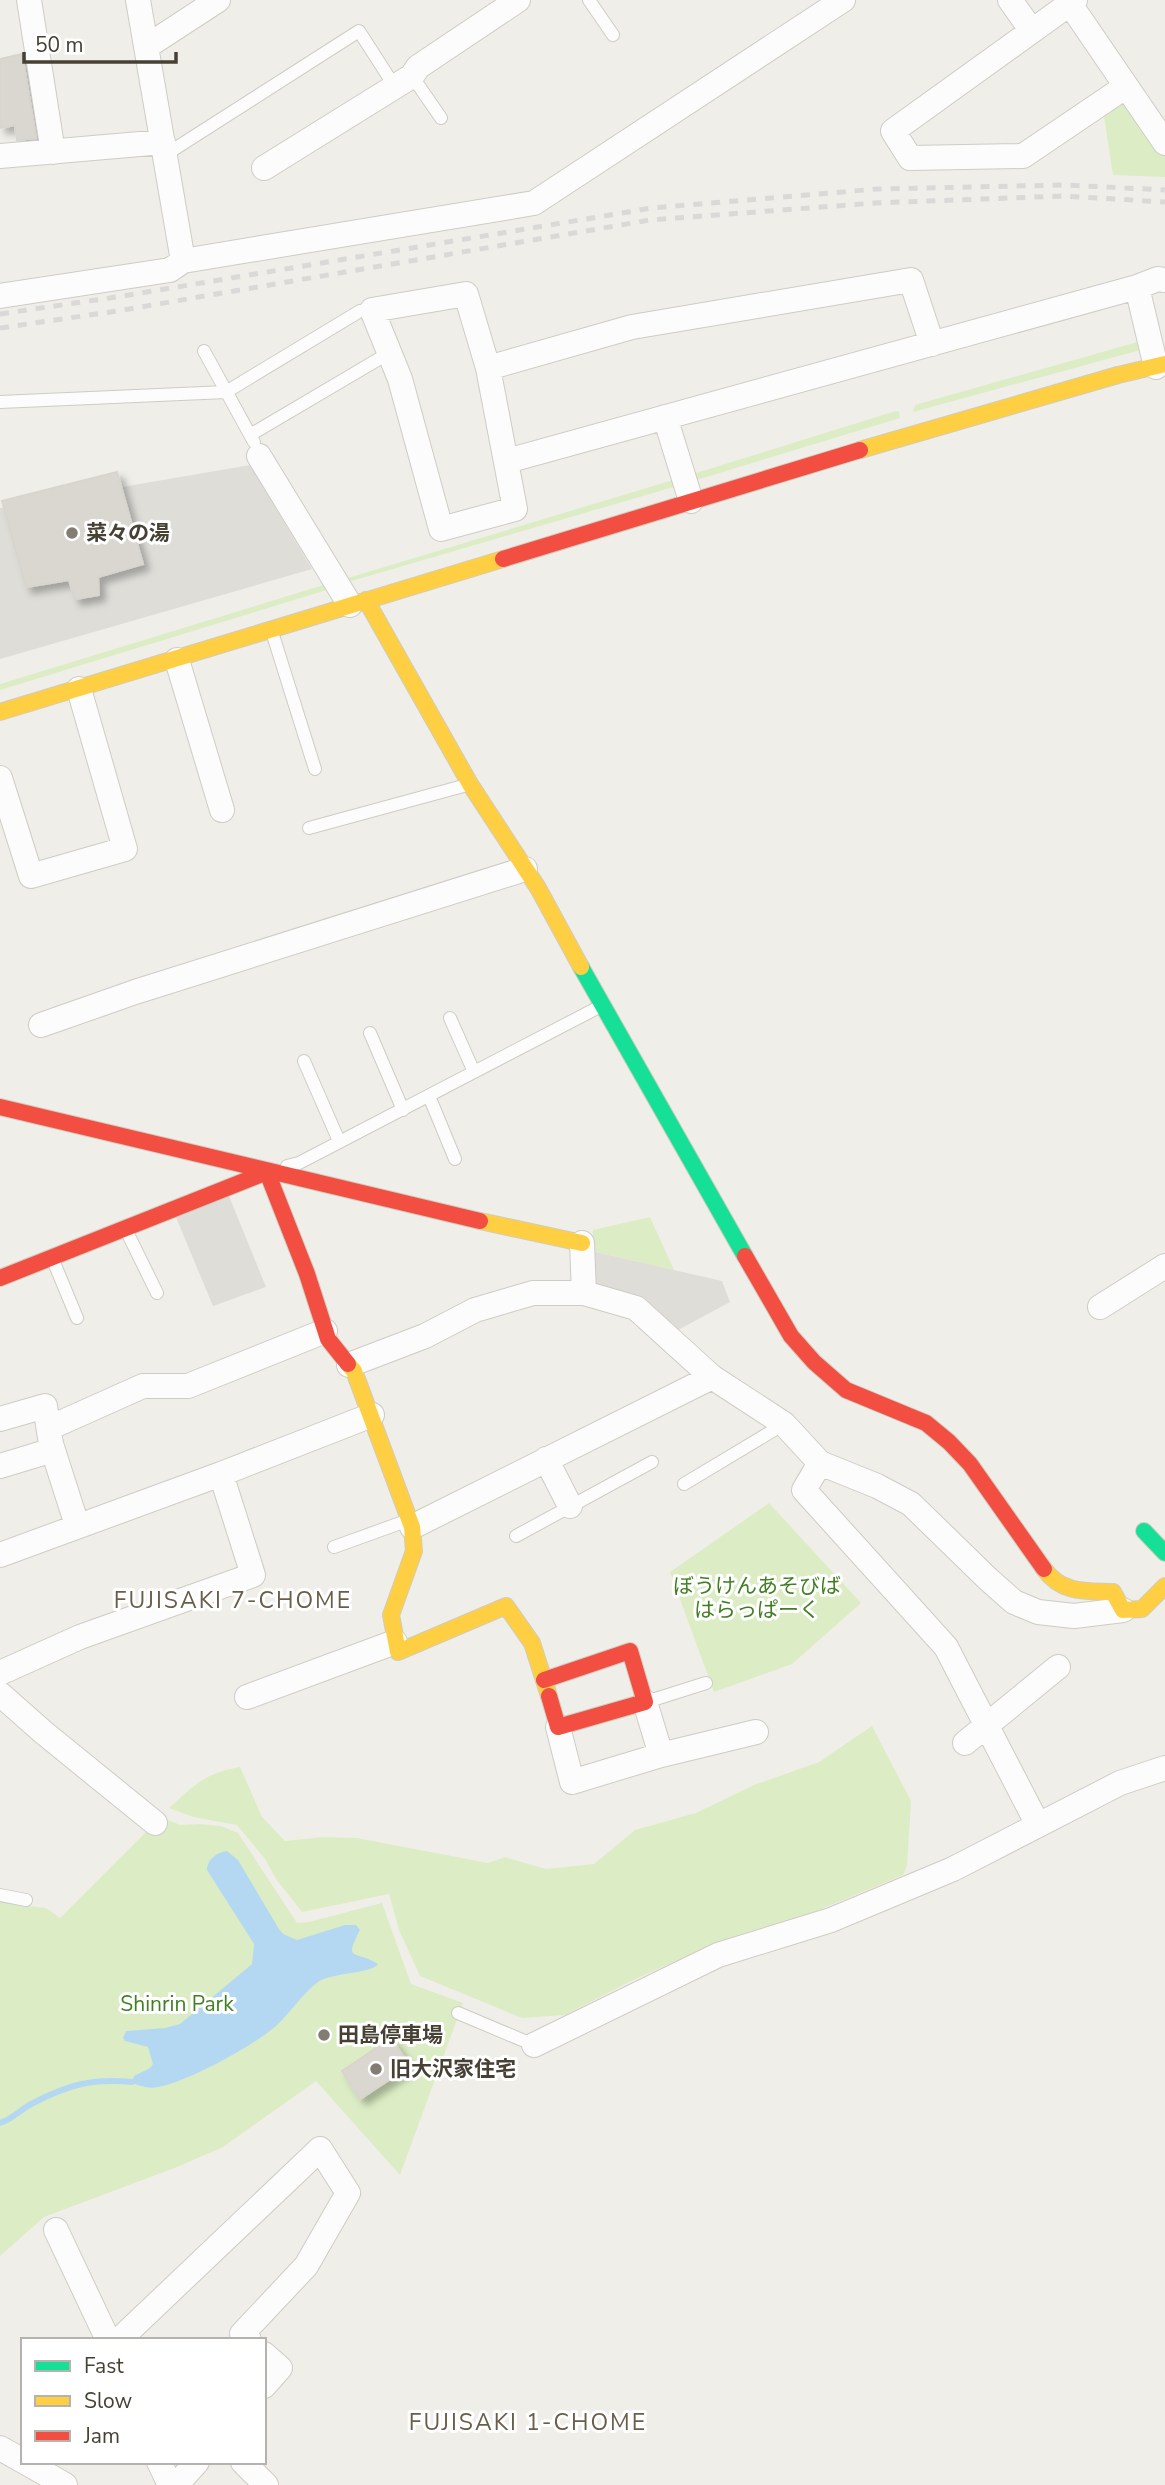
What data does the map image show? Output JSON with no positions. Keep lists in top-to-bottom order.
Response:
{
  "districts": ["FUJISAKI 7-CHOME", "FUJISAKI 1-CHOME"],
  "parks": ["ぼうけんあそびば はらっぱーく", "Shinrin Park"],
  "places": ["菜々の湯", "田島停車場", "旧大沢家住宅"],
  "legend": ["Fast", "Slow", "Jam"],
  "scale_bar": "50 m"
}
